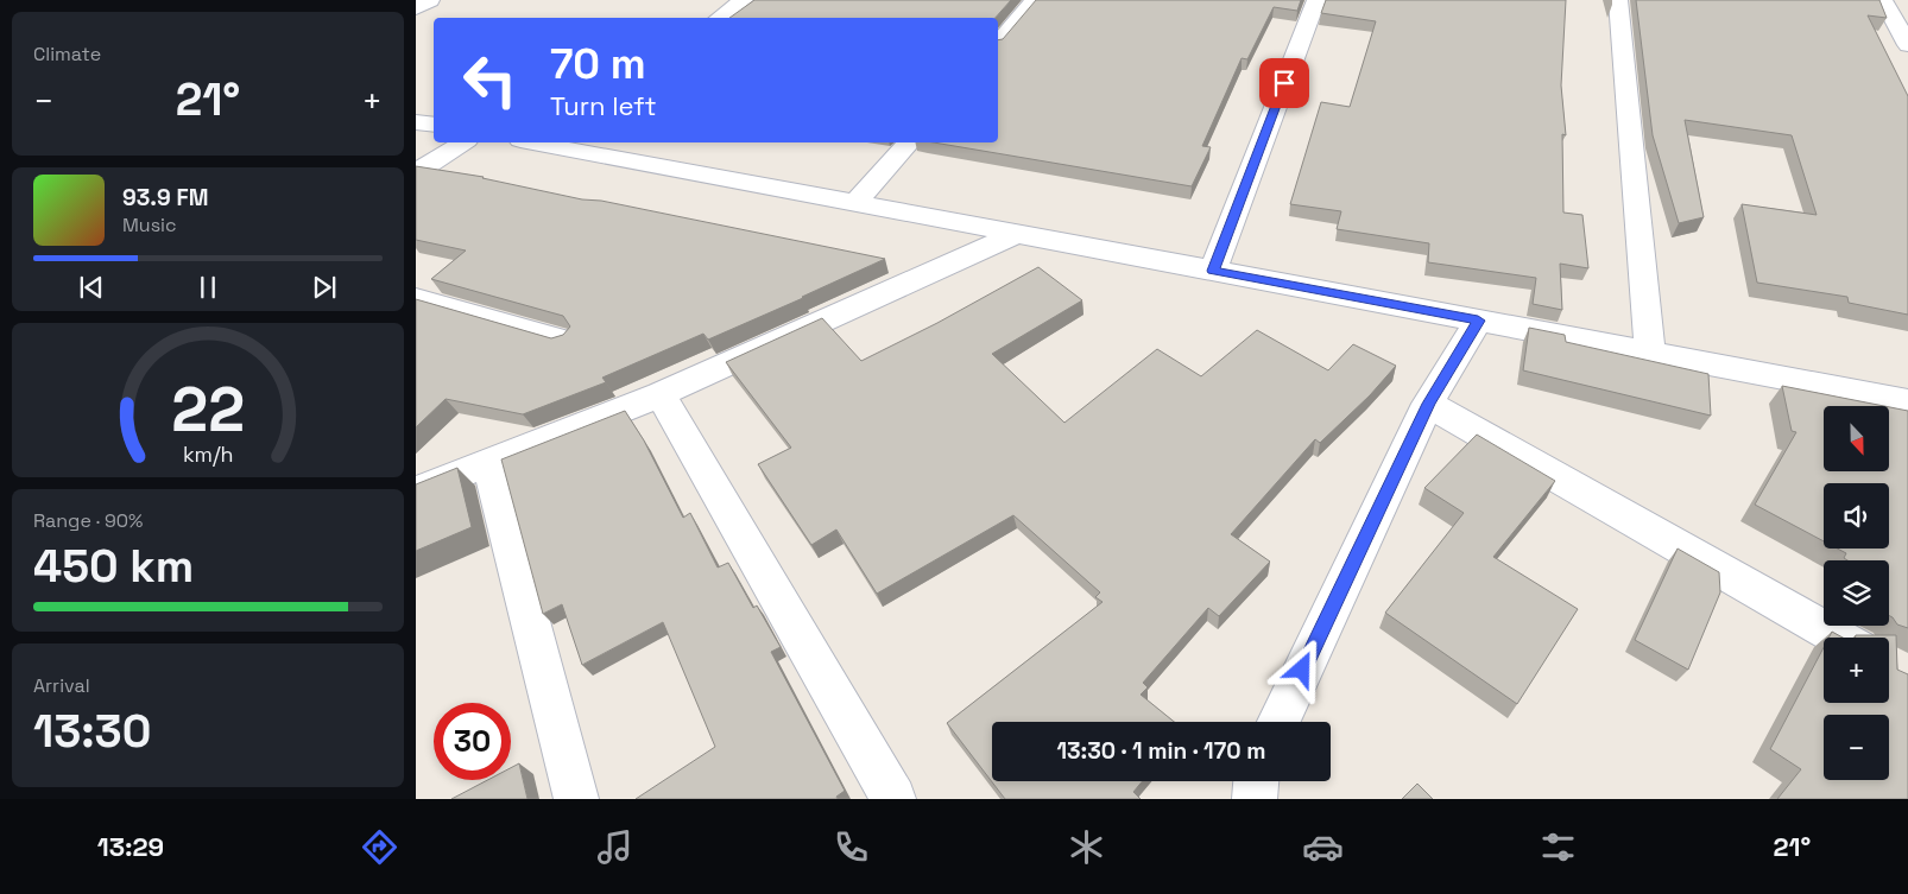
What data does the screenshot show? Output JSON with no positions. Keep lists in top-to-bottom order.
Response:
{
  "north": "bottom",
  "page": {
    "tile": [
      "Climate",
      ["Range · 90%", "450 km"],
      ["Arrival", "13:30"]
    ],
    "turn": ["70 m", "Turn left"],
    "heat": ["−", "21°", "+"],
    "song": ["93.9 FM", "Music"],
    "map_buttons": ["+", "−"],
    "limit": "30",
    "trip": "13:30 · 1 min · 170 m",
    "tabs": ["13:29", "21°"],
    "gauge": ["22", "km/h"]
  }
}
